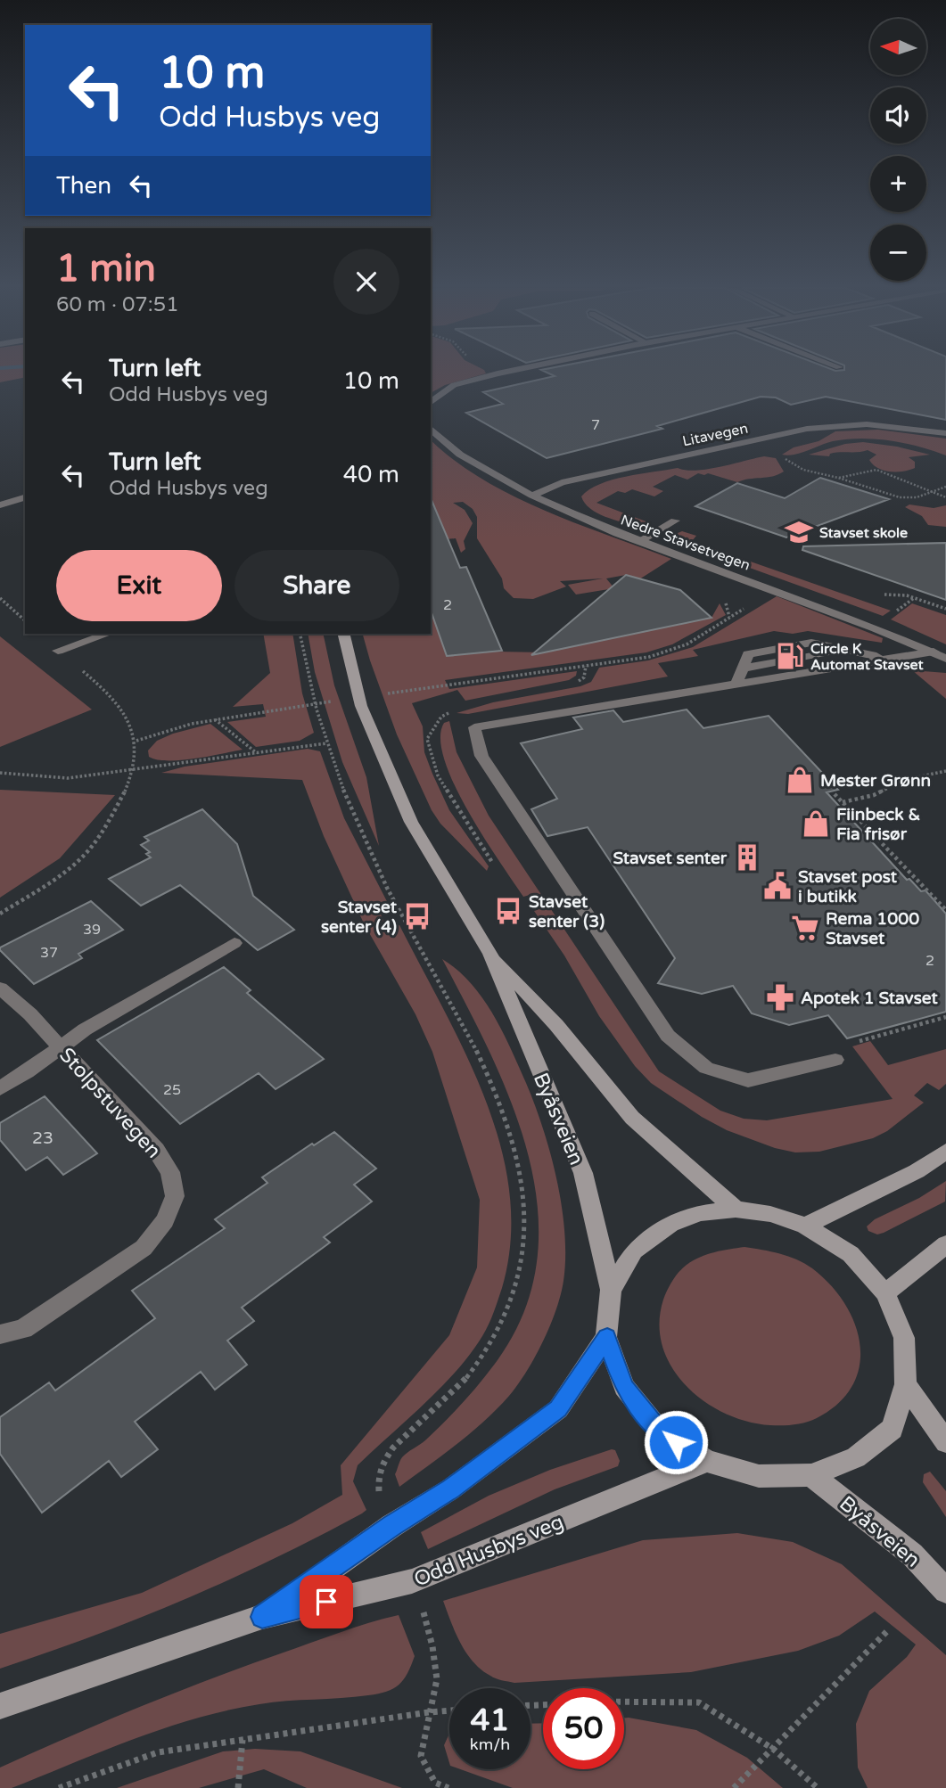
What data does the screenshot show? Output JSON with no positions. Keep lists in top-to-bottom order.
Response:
{
  "streets": {
    "main road": ["Byåsveien", "Odd Husbys veg"],
    "street": ["Litavegen", "Nedre Stavsetvegen", "Stolpstuvegen"]
  },
  "crossings": [
    ["Litavegen", "Nedre Stavsetvegen"]
  ],
  "places": {
    "school or university": ["Stavset skole"],
    "fuel station": ["Circle K Automat Stavset"],
    "shop": ["Mester Grønn", "Fiinbeck & Fia frisør"],
    "building": ["Stavset senter"],
    "public building": ["Stavset post i butikk"],
    "bus stop": ["Stavset senter (3)", "Stavset senter (4)"],
    "supermarket": ["Rema 1000 Stavset"],
    "pharmacy": ["Apotek 1 Stavset"]
  },
  "house_numbers": [
    "7",
    "2",
    "39",
    "37",
    "2",
    "25",
    "23"
  ],
  "north": "left",
  "page": {
    "map_buttons": ["+", "−"],
    "turn": ["10 m", "Odd Husbys veg"],
    "then": "Then",
    "heading": ["1 min", "60 m · 07:51"],
    "list": [
      {
        "name": "Turn left",
        "note": "Odd Husbys veg",
        "value": "10 m"
      },
      {
        "name": "Turn left",
        "note": "Odd Husbys veg",
        "value": "40 m"
      }
    ],
    "buttons": ["Exit", "Share"],
    "speed": "41 km/h",
    "limit": "50"
  }
}
